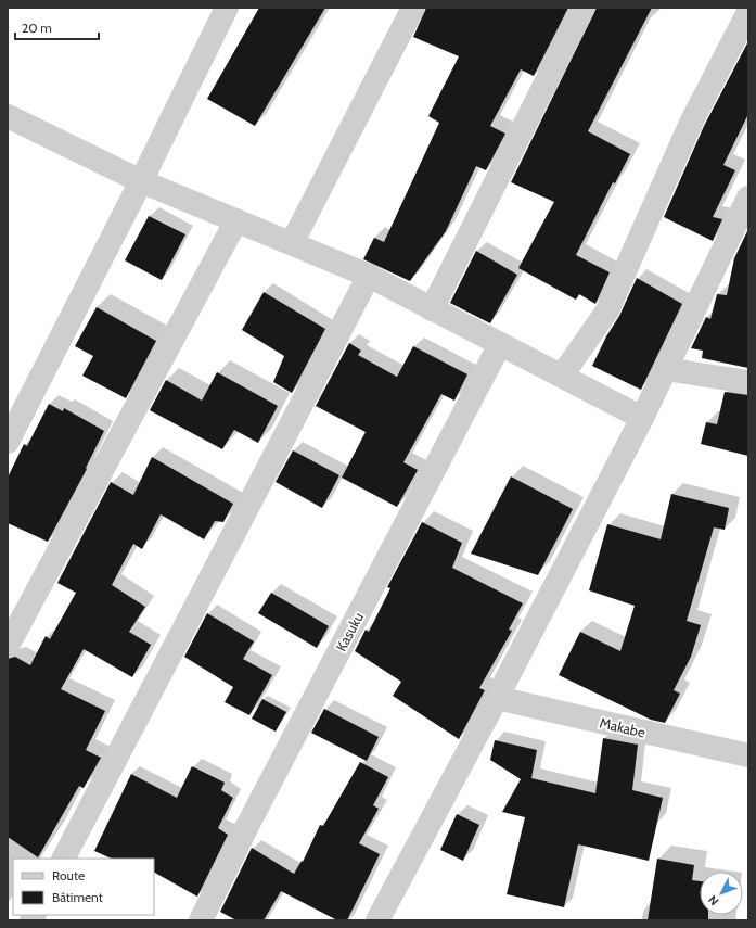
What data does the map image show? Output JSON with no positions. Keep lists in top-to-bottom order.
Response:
{
  "streets": {
    "street": ["Kasuku", "Makabe"]
  },
  "legend": ["Route", "Bâtiment"],
  "scale_bar": "20 m",
  "north": "bottom left"
}
